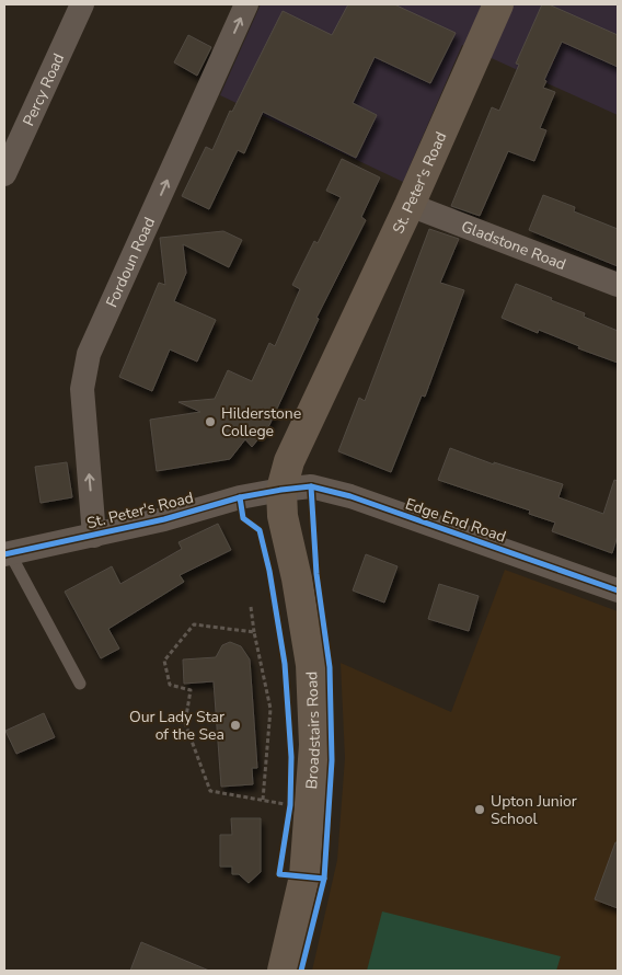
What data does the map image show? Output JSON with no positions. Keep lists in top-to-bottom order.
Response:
{
  "streets": {
    "main road": ["St. Peter's Road", "Broadstairs Road"],
    "street": [
      "Percy Road",
      "Gladstone Road",
      "Fordoun Road",
      "Edge End Road"
    ]
  },
  "crossings": [
    ["St. Peter's Road", "Gladstone Road"],
    ["St. Peter's Road", "Fordoun Road"],
    ["St. Peter's Road", "Edge End Road"],
    ["St. Peter's Road", "Broadstairs Road"],
    ["Edge End Road", "Broadstairs Road"]
  ],
  "one_way": ["Fordoun Road"],
  "places": ["Hilderstone College", "Our Lady Star of the Sea", "Upton Junior School"]
}
